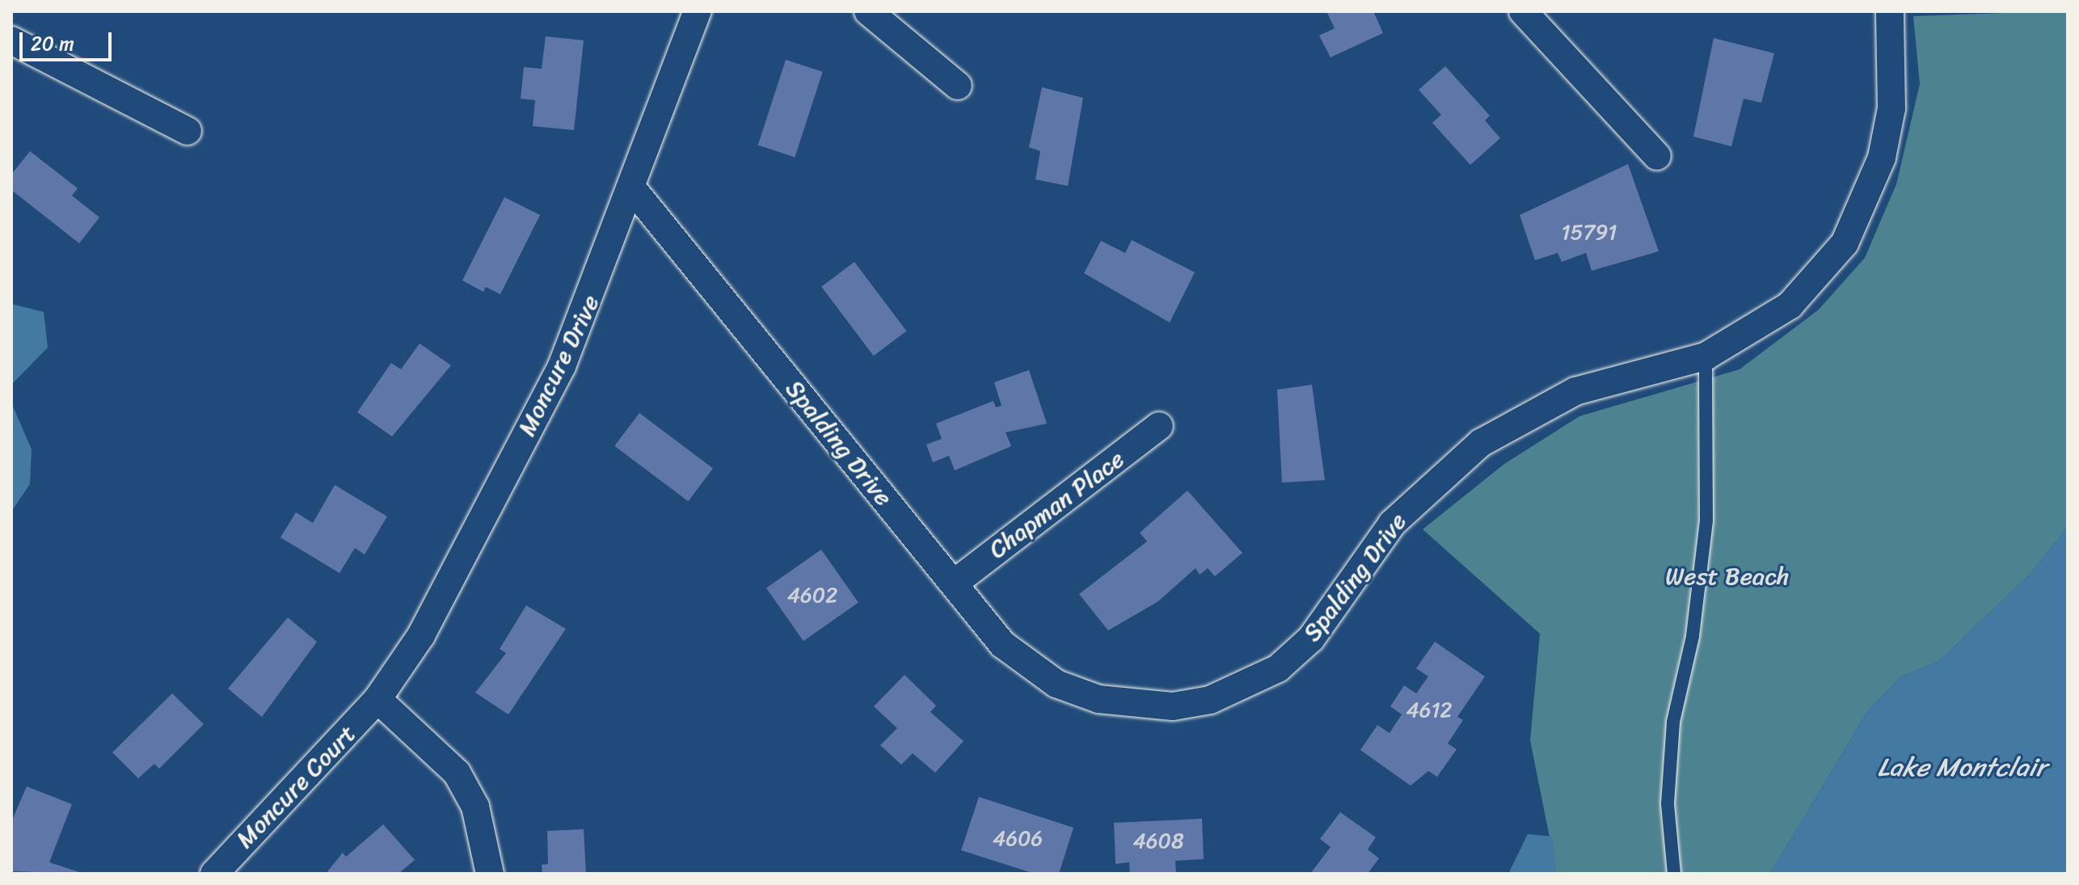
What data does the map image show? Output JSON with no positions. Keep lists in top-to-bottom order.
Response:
{
  "streets": {
    "street": [
      "Moncure Drive",
      "Spalding Drive",
      "Chapman Place",
      "Moncure Court"
    ]
  },
  "crossings": [
    ["Moncure Drive", "Spalding Drive"],
    ["Moncure Drive", "Moncure Court"],
    ["Spalding Drive", "Chapman Place"]
  ],
  "water": ["Lake Montclair"],
  "parks": ["West Beach"],
  "house_numbers": [
    "15791",
    "4602",
    "4612",
    "4606",
    "4608"
  ],
  "scale_bar": "20 m"
}
